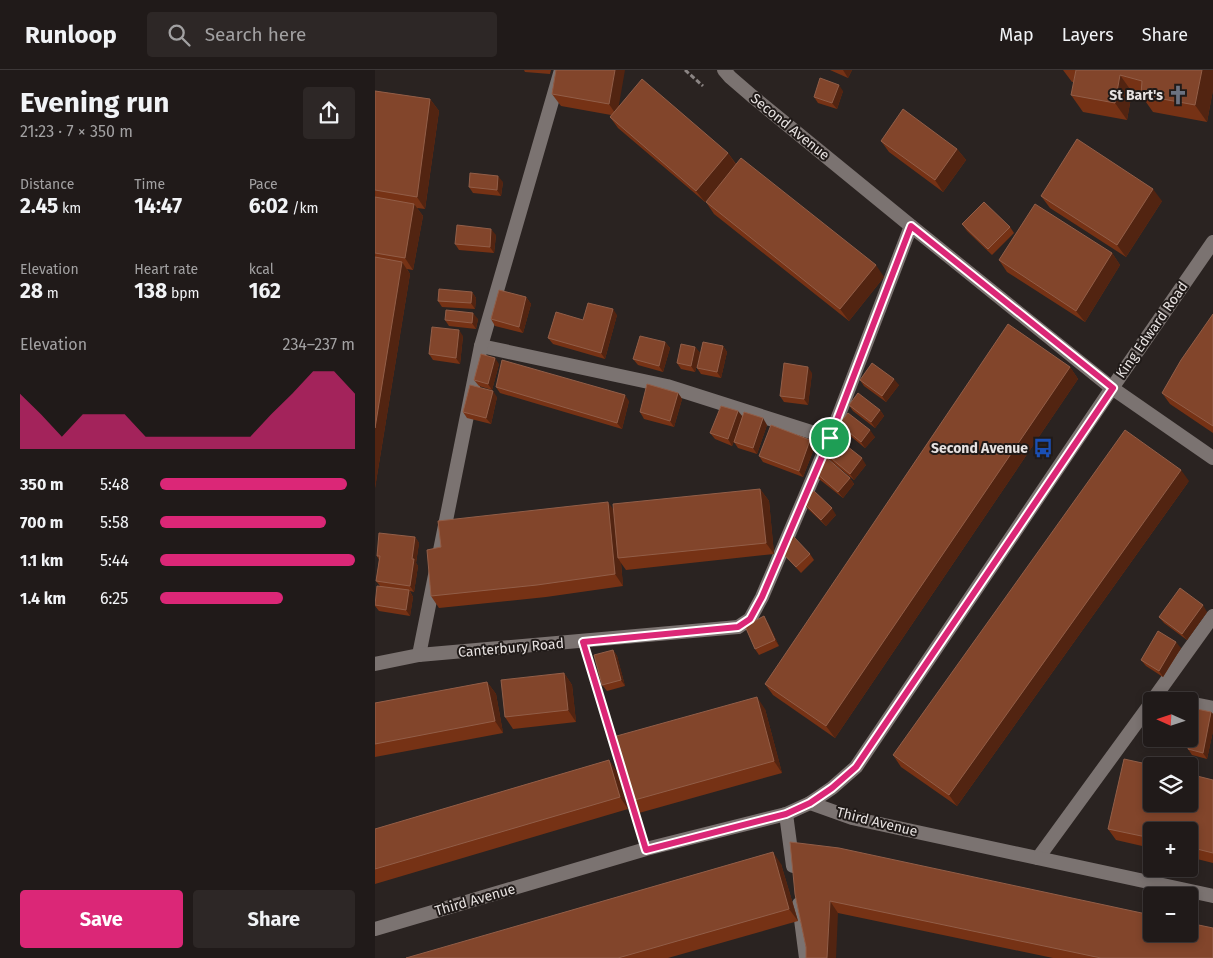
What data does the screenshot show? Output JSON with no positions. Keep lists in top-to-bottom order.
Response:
{
  "streets": {
    "street": [
      "Second Avenue",
      "King Edward Road",
      "Canterbury Road",
      "Third Avenue"
    ]
  },
  "crossings": [
    ["Second Avenue", "King Edward Road"],
    ["King Edward Road", "Third Avenue"]
  ],
  "places": {
    "church": ["St Bart's"],
    "bus stop": ["Second Avenue"]
  },
  "north": "left",
  "page": {
    "header": "Runloop",
    "search": "Search here",
    "nav": ["Map", "Layers", "Share"],
    "heading": ["Evening run", "21:23 · 7 × 350 m"],
    "stats": [
      ["Distance", "2.45 km"],
      ["Time", "14:47"],
      ["Pace", "6:02 /km"],
      ["Elevation", "28 m"],
      ["Heart rate", "138 bpm"],
      ["kcal", "162"]
    ],
    "chart": ["Elevation", "234–237 m"],
    "list": [
      {
        "name": "350 m",
        "note": "5:48"
      },
      {
        "name": "700 m",
        "note": "5:58"
      },
      {
        "name": "1.1 km",
        "note": "5:44"
      },
      {
        "name": "1.4 km",
        "note": "6:25"
      }
    ],
    "map_buttons": ["+", "−"],
    "buttons": ["Save", "Share"]
  }
}
